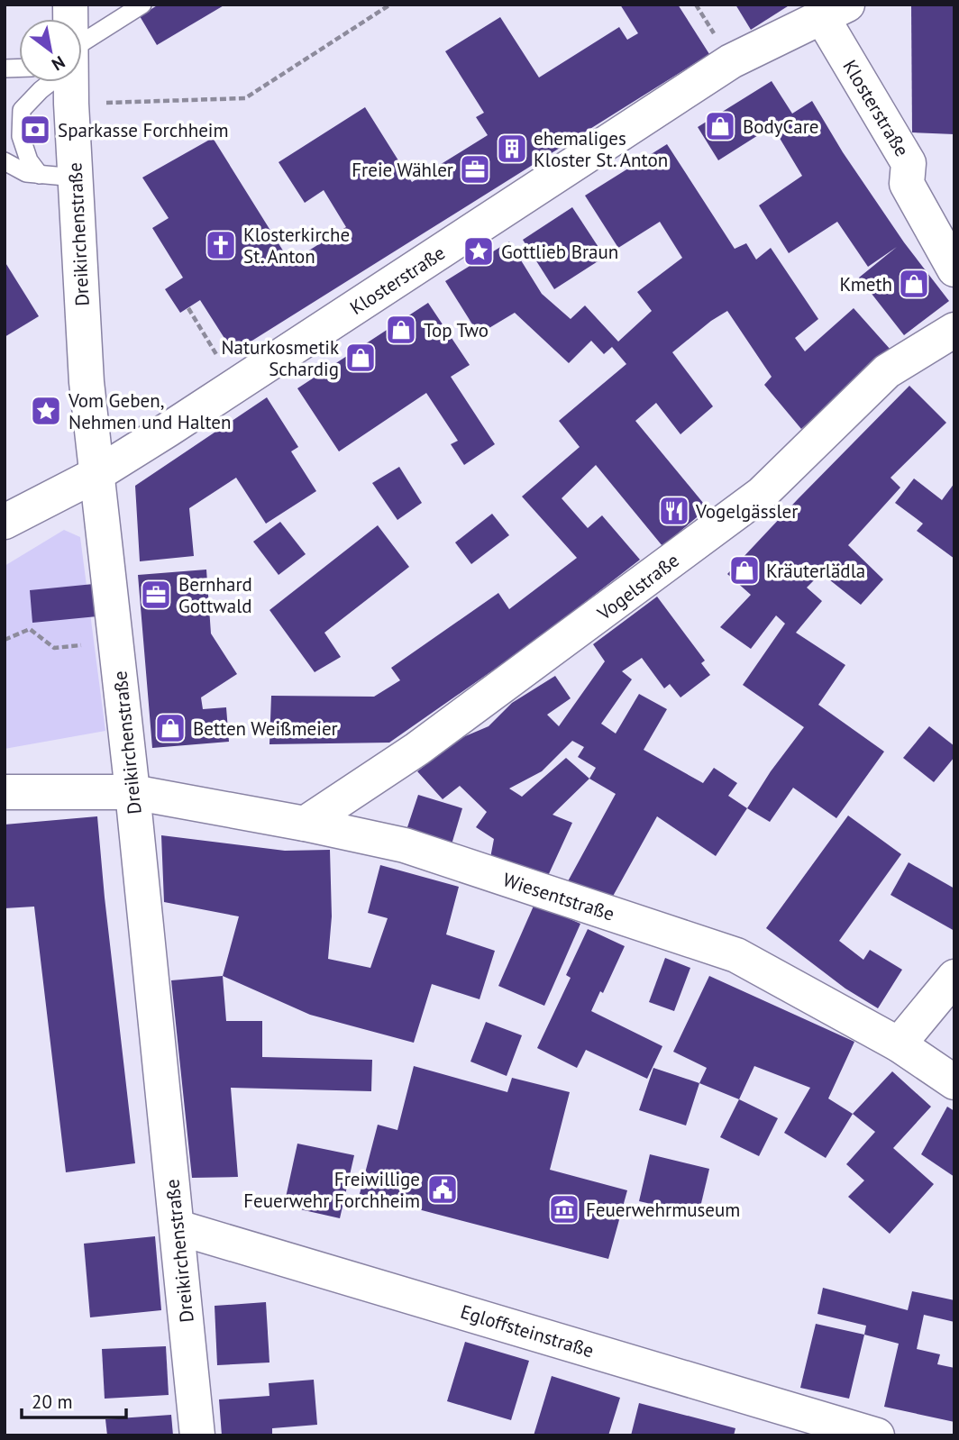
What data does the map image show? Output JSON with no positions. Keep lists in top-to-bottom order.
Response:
{
  "streets": {
    "street": [
      "Klosterstraße",
      "Dreikirchenstraße",
      "Vogelstraße",
      "Wiesentstraße",
      "Egloffsteinstraße"
    ]
  },
  "crossings": [
    ["Klosterstraße", "Dreikirchenstraße"],
    ["Dreikirchenstraße", "Wiesentstraße"],
    ["Dreikirchenstraße", "Egloffsteinstraße"],
    ["Vogelstraße", "Wiesentstraße"]
  ],
  "places": {
    "shop": [
      "BodyCare",
      "Kmeth",
      "Top Two",
      "Naturkosmetik Schardig",
      "Kräuterlädla",
      "Betten Weißmeier"
    ],
    "bank": ["Sparkasse Forchheim"],
    "building": ["ehemaliges Kloster St. Anton"],
    "office": ["Freie Wähler", "Bernhard Gottwald"],
    "church": ["Klosterkirche St. Anton"],
    "place": ["Gottlieb Braun", "Vom Geben, Nehmen und Halten"],
    "restaurant": ["Vogelgässler"],
    "public building": ["Freiwillige Feuerwehr Forchheim"],
    "museum": ["Feuerwehrmuseum"]
  },
  "scale_bar": "20 m",
  "north": "bottom right"
}
